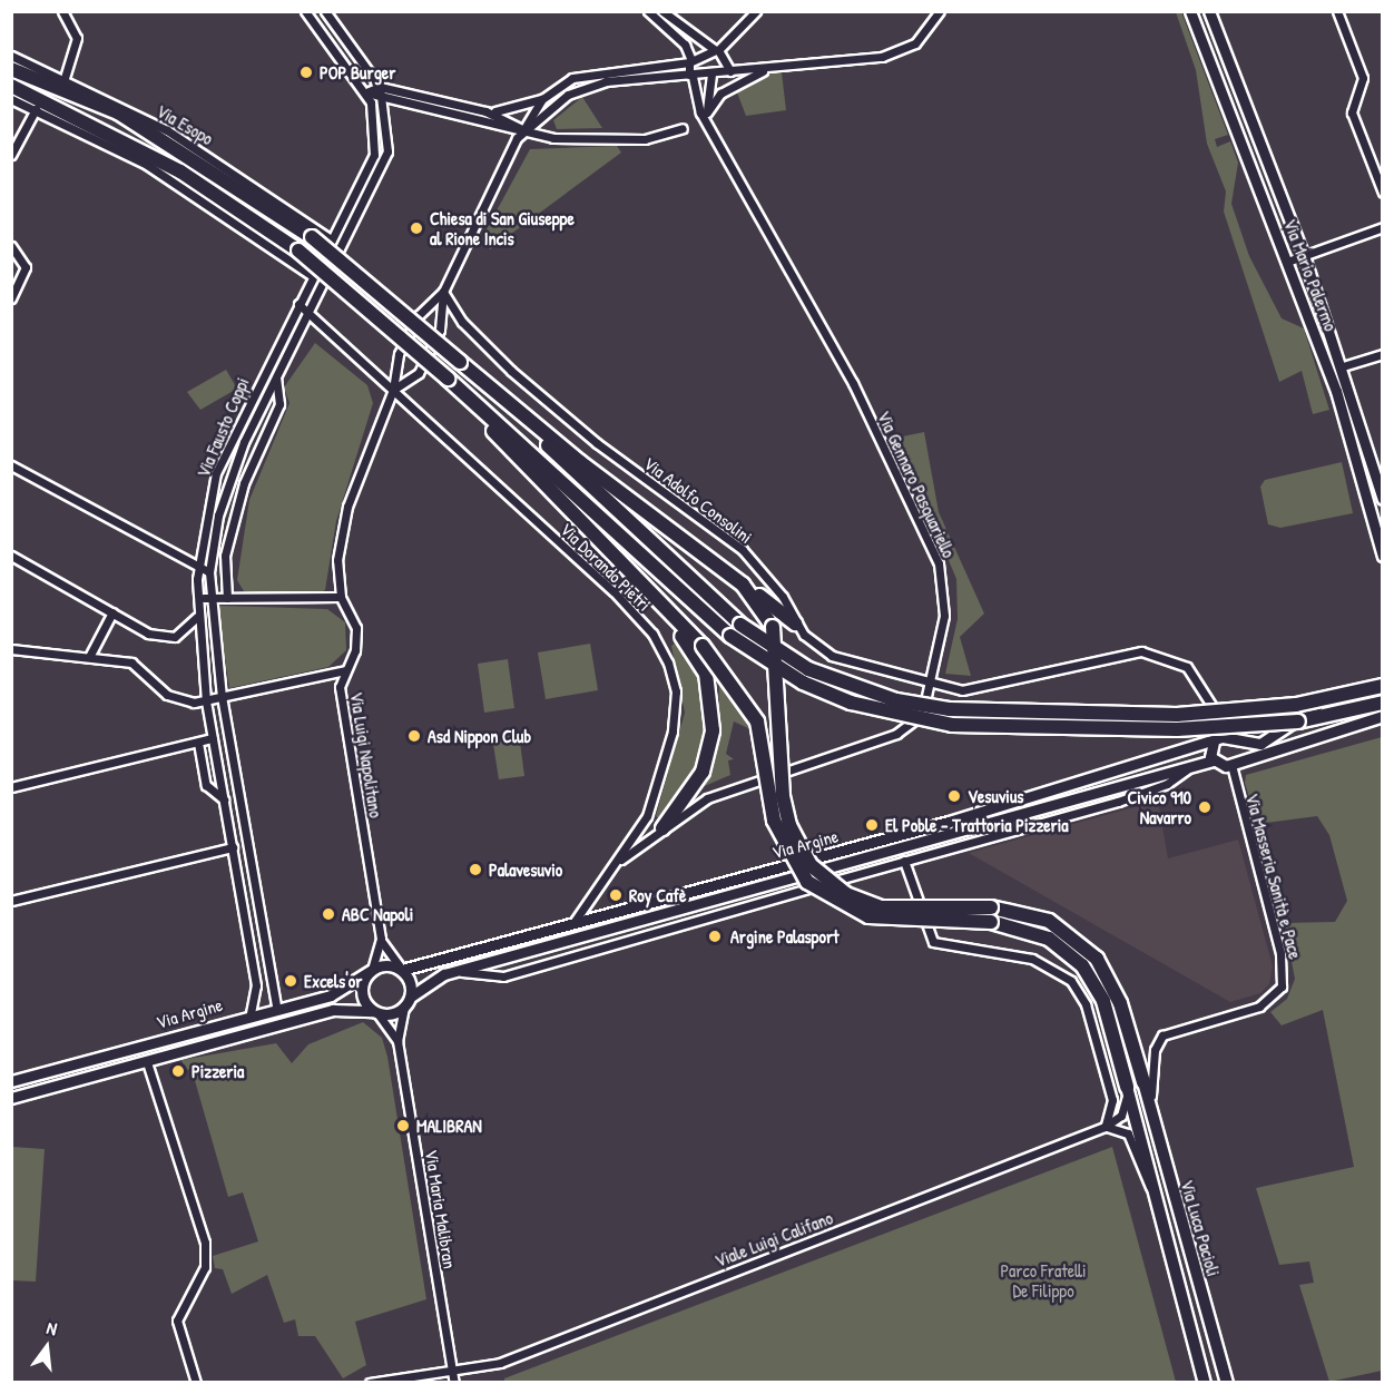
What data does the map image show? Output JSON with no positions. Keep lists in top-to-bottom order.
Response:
{
  "streets": {
    "main road": ["Via Luca Pacioli"],
    "street": [
      "Via Esopo",
      "Via Mario Palermo",
      "Via Fausto Coppi",
      "Via Gennaro Pasquariello",
      "Via Adolfo Consolini",
      "Via Dorando Pietri",
      "Via Luigi Napolitano",
      "Via Argine",
      "Via Masseria Sanità e Pace",
      "Via Maria Malibran",
      "Viale Luigi Califano"
    ]
  },
  "crossings": [
    ["Via Esopo", "Via Fausto Coppi"],
    ["Via Fausto Coppi", "Via Dorando Pietri"],
    ["Via Fausto Coppi", "Via Argine"],
    ["Via Gennaro Pasquariello", "Via Adolfo Consolini"],
    ["Via Gennaro Pasquariello", "Via Dorando Pietri"],
    ["Via Adolfo Consolini", "Via Luigi Napolitano"],
    ["Via Adolfo Consolini", "Via Argine"],
    ["Via Dorando Pietri", "Via Luigi Napolitano"],
    ["Via Dorando Pietri", "Via Argine"],
    ["Via Luigi Napolitano", "Via Argine"],
    ["Via Luigi Napolitano", "Via Maria Malibran"],
    ["Via Argine", "Via Maria Malibran"],
    ["Via Masseria Sanità e Pace", "Via Luca Pacioli"],
    ["Via Maria Malibran", "Viale Luigi Califano"],
    ["Via Luca Pacioli", "Viale Luigi Califano"]
  ],
  "parks": ["Parco Fratelli De Filippo"],
  "places": [
    "POP Burger",
    "Chiesa di San Giuseppe al Rione Incis",
    "Asd Nippon Club",
    "Vesuvius",
    "Civico 910 Navarro",
    "El Poble - Trattoria Pizzeria",
    "Palavesuvio",
    "Roy Cafè",
    "ABC Napoli",
    "Argine Palasport",
    "Excels'or",
    "Pizzeria",
    "MALIBRAN"
  ],
  "north": "top"
}
